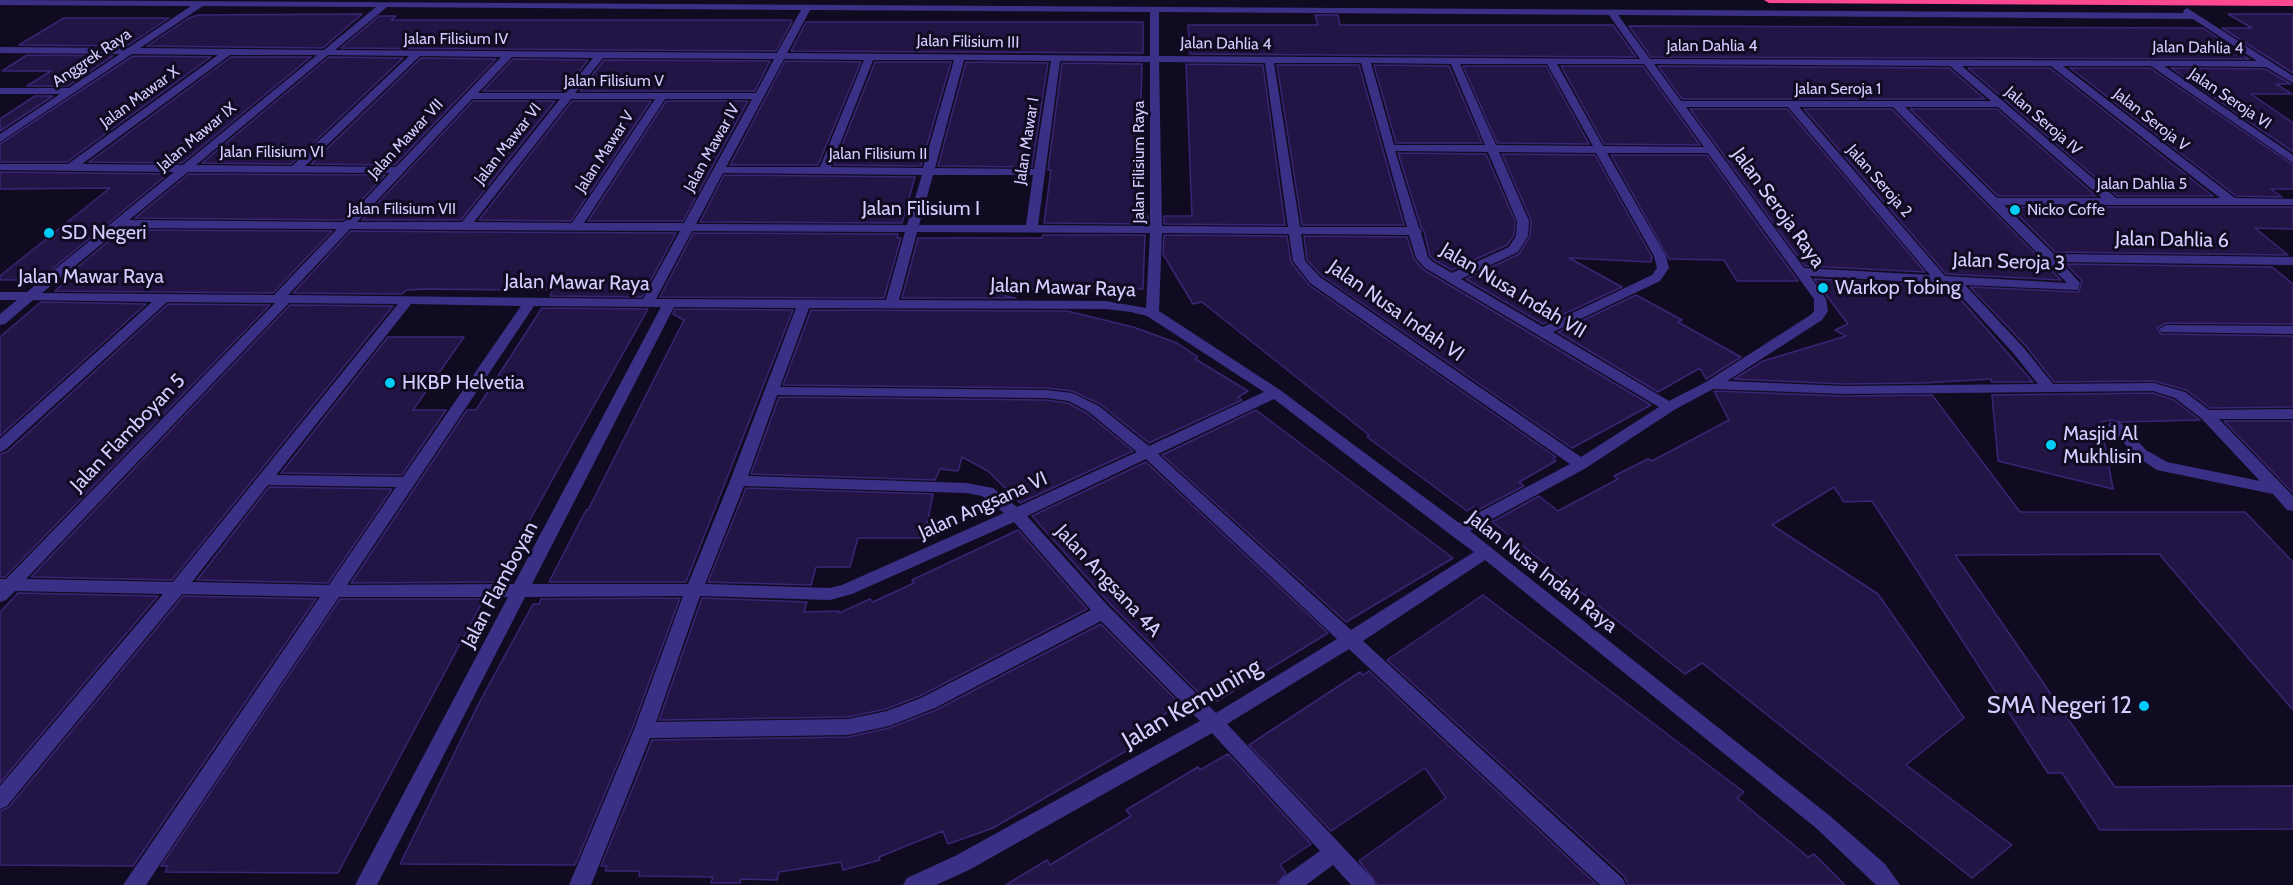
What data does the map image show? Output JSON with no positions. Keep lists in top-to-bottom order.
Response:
{
  "streets": {
    "street": [
      "Jalan Filisium IV",
      "Jalan Filisium III",
      "Jalan Dahlia 4",
      "Anggrek Raya",
      "Jalan Filisium V",
      "Jalan Seroja 1",
      "Jalan Mawar X",
      "Jalan Seroja VI",
      "Jalan Seroja V",
      "Jalan Seroja IV",
      "Jalan Mawar IX",
      "Jalan Mawar VII",
      "Jalan Mawar I",
      "Jalan Mawar VI",
      "Jalan Mawar IV",
      "Jalan Filisium VI",
      "Jalan Mawar V",
      "Jalan Filisium II",
      "Jalan Filisium Raya",
      "Jalan Seroja 2",
      "Jalan Dahlia 5",
      "Jalan Seroja Raya",
      "Jalan Filisium VII",
      "Jalan Filisium I",
      "Jalan Dahlia 6",
      "Jalan Seroja 3",
      "Jalan Mawar Raya",
      "Jalan Nusa Indah VII",
      "Jalan Nusa Indah VI",
      "Jalan Flamboyan 5",
      "Jalan Angsana VI",
      "Jalan Nusa Indah Raya",
      "Jalan Angsana 4A",
      "Jalan Flamboyan",
      "Jalan Kemuning"
    ]
  },
  "crossings": [
    ["Jalan Filisium IV", "Jalan Filisium III"],
    ["Jalan Filisium IV", "Anggrek Raya"],
    ["Jalan Filisium IV", "Jalan Mawar X"],
    ["Jalan Filisium IV", "Jalan Mawar IX"],
    ["Jalan Filisium IV", "Jalan Mawar VII"],
    ["Jalan Filisium IV", "Jalan Mawar VI"],
    ["Jalan Filisium IV", "Jalan Mawar IV"],
    ["Jalan Filisium III", "Jalan Dahlia 4"],
    ["Jalan Filisium III", "Jalan Mawar I"],
    ["Jalan Filisium III", "Jalan Mawar IV"],
    ["Jalan Filisium III", "Jalan Filisium Raya"],
    ["Jalan Dahlia 4", "Jalan Seroja VI"],
    ["Jalan Dahlia 4", "Jalan Seroja V"],
    ["Jalan Dahlia 4", "Jalan Seroja IV"],
    ["Jalan Dahlia 4", "Jalan Filisium Raya"],
    ["Jalan Dahlia 4", "Jalan Seroja Raya"],
    ["Jalan Dahlia 4", "Jalan Nusa Indah VII"],
    ["Jalan Dahlia 4", "Jalan Nusa Indah VI"],
    ["Jalan Filisium V", "Jalan Mawar VII"],
    ["Jalan Filisium V", "Jalan Mawar VI"],
    ["Jalan Filisium V", "Jalan Mawar IV"],
    ["Jalan Filisium V", "Jalan Mawar V"],
    ["Jalan Seroja 1", "Jalan Seroja IV"],
    ["Jalan Seroja 1", "Jalan Seroja 2"],
    ["Jalan Seroja 1", "Jalan Seroja Raya"],
    ["Jalan Seroja 1", "Jalan Seroja 3"],
    ["Jalan Mawar X", "Jalan Filisium VI"],
    ["Jalan Seroja V", "Jalan Dahlia 5"],
    ["Jalan Seroja IV", "Jalan Dahlia 5"],
    ["Jalan Mawar IX", "Jalan Filisium VI"],
    ["Jalan Mawar IX", "Jalan Filisium VII"],
    ["Jalan Mawar IX", "Jalan Mawar Raya"],
    ["Jalan Mawar VII", "Jalan Filisium VI"],
    ["Jalan Mawar VII", "Jalan Filisium VII"],
    ["Jalan Mawar VII", "Jalan Mawar Raya"],
    ["Jalan Mawar VII", "Jalan Flamboyan 5"],
    ["Jalan Mawar I", "Jalan Filisium II"],
    ["Jalan Mawar I", "Jalan Filisium I"],
    ["Jalan Mawar VI", "Jalan Filisium VII"],
    ["Jalan Mawar IV", "Jalan Filisium II"],
    ["Jalan Mawar IV", "Jalan Filisium VII"],
    ["Jalan Mawar IV", "Jalan Filisium I"],
    ["Jalan Mawar IV", "Jalan Mawar Raya"],
    ["Jalan Mawar V", "Jalan Filisium VII"],
    ["Jalan Filisium Raya", "Jalan Filisium I"],
    ["Jalan Filisium Raya", "Jalan Mawar Raya"],
    ["Jalan Filisium Raya", "Jalan Nusa Indah Raya"],
    ["Jalan Seroja 2", "Jalan Seroja 3"],
    ["Jalan Dahlia 5", "Jalan Seroja 3"],
    ["Jalan Seroja Raya", "Jalan Seroja 3"],
    ["Jalan Seroja Raya", "Jalan Nusa Indah VII"],
    ["Jalan Filisium VII", "Jalan Filisium I"],
    ["Jalan Filisium I", "Jalan Nusa Indah VII"],
    ["Jalan Filisium I", "Jalan Nusa Indah VI"],
    ["Jalan Dahlia 6", "Jalan Seroja 3"],
    ["Jalan Mawar Raya", "Jalan Flamboyan 5"],
    ["Jalan Mawar Raya", "Jalan Nusa Indah Raya"],
    ["Jalan Mawar Raya", "Jalan Flamboyan"],
    ["Jalan Flamboyan 5", "Jalan Angsana VI"],
    ["Jalan Angsana VI", "Jalan Nusa Indah Raya"],
    ["Jalan Angsana VI", "Jalan Angsana 4A"],
    ["Jalan Angsana VI", "Jalan Flamboyan"],
    ["Jalan Nusa Indah Raya", "Jalan Kemuning"],
    ["Jalan Angsana 4A", "Jalan Kemuning"]
  ],
  "places": [
    "Nicko Coffe",
    "SD Negeri",
    "Warkop Tobing",
    "HKBP Helvetia",
    "Masjid Al Mukhlisin",
    "SMA Negeri 12"
  ]
}
